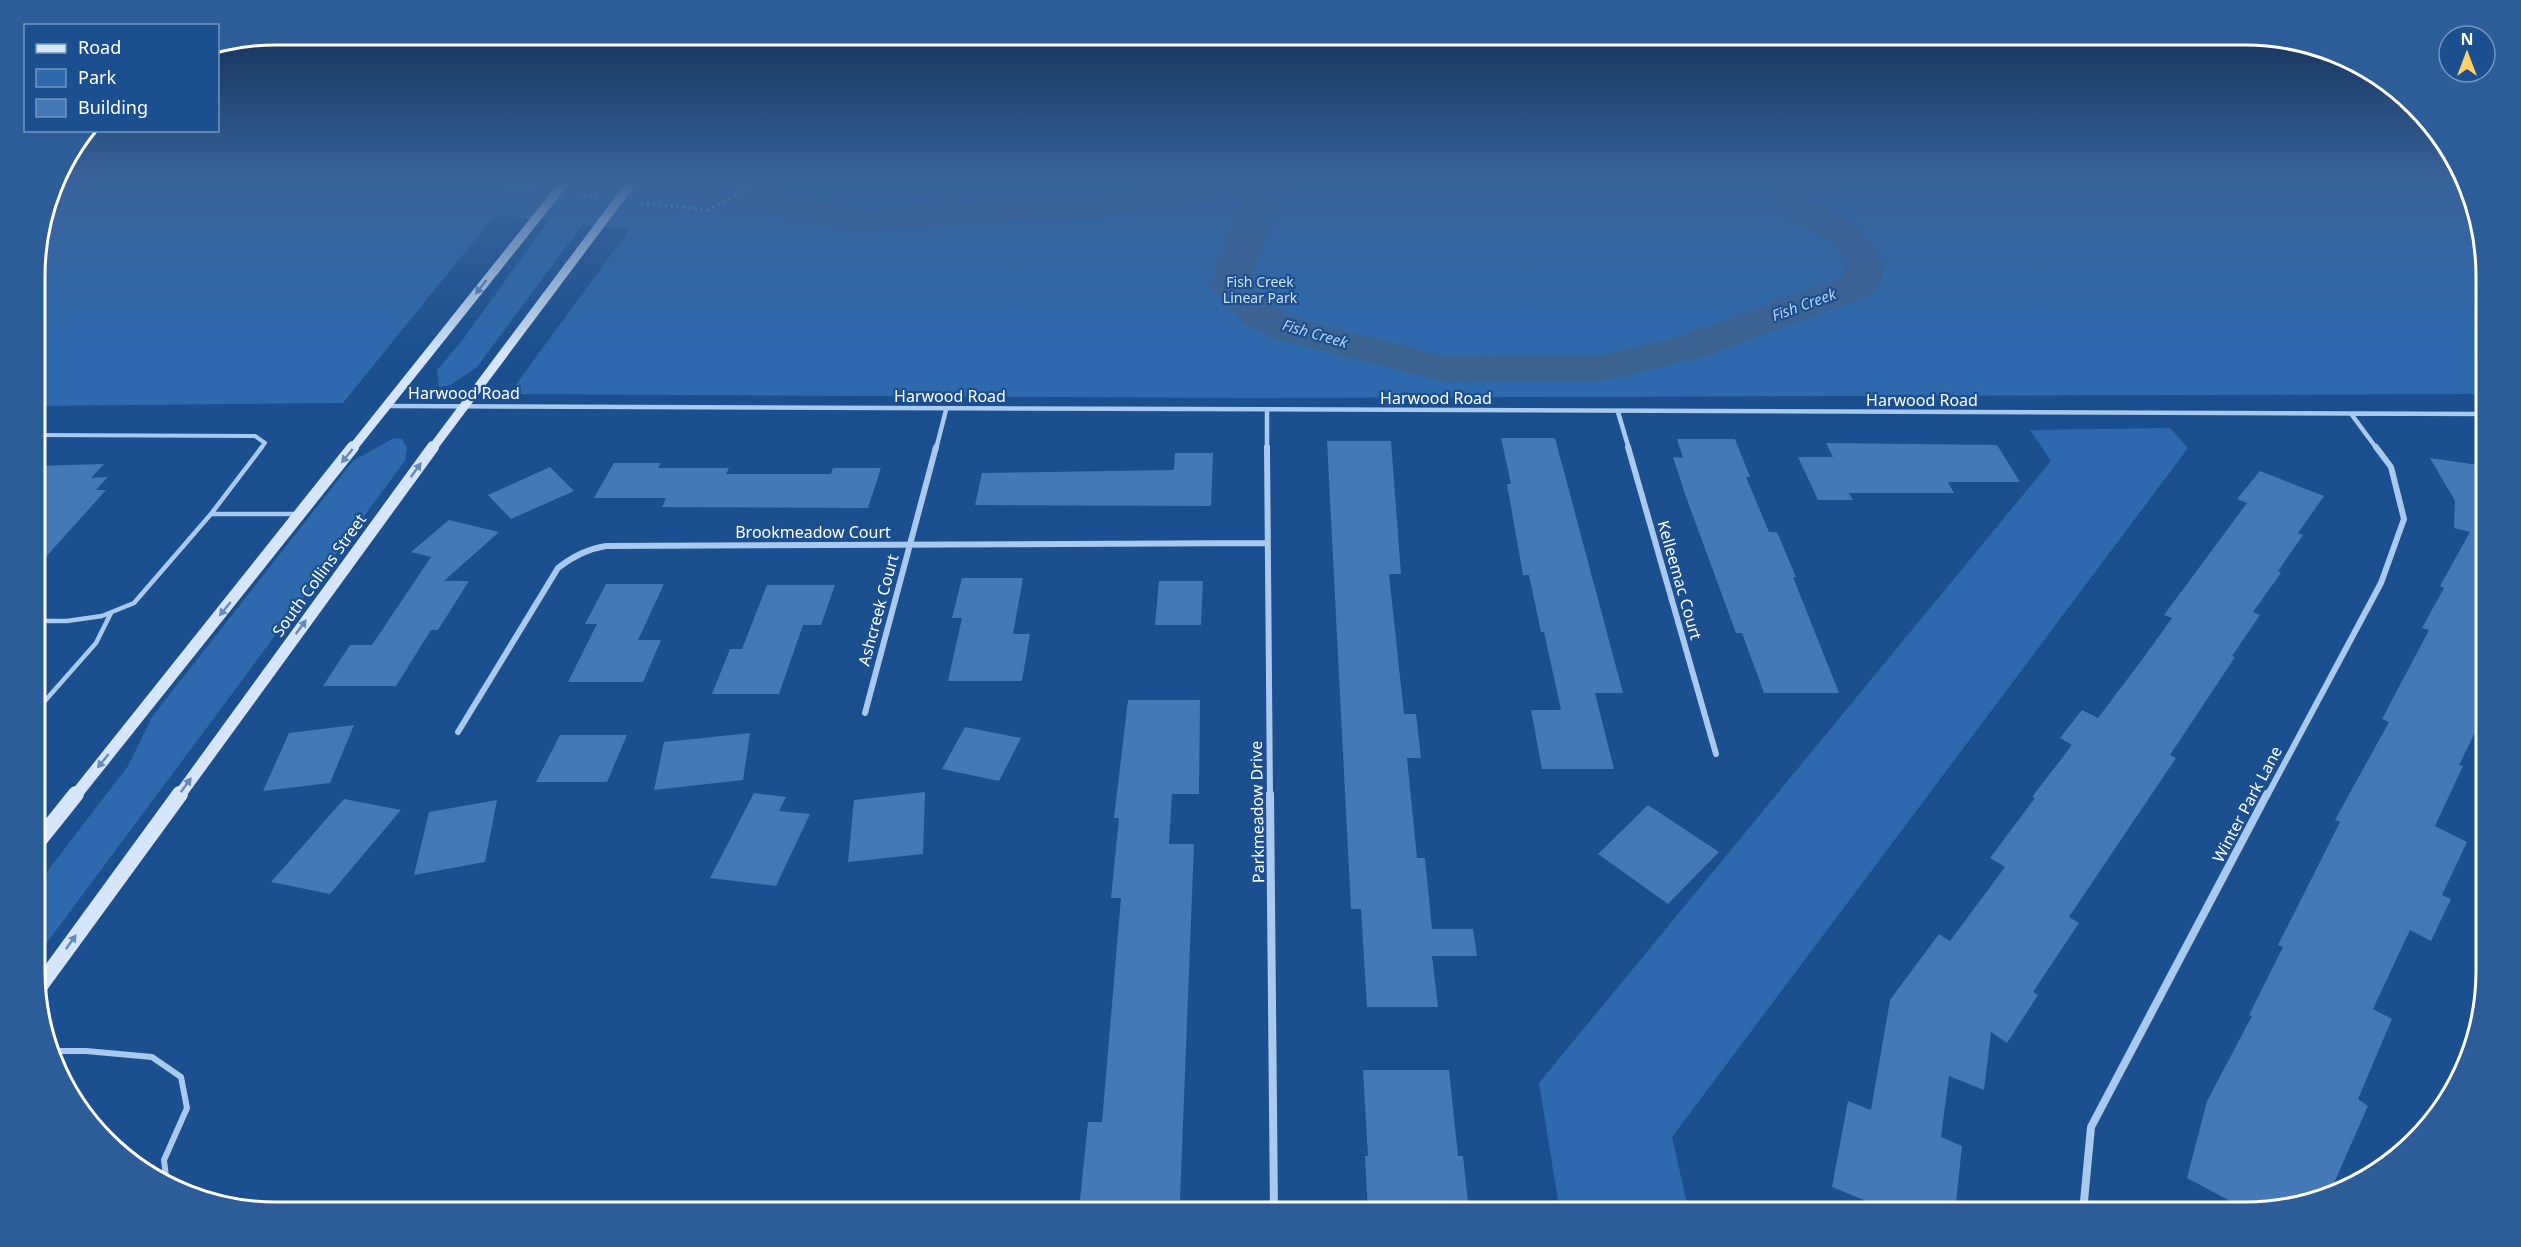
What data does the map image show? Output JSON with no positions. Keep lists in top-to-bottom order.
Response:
{
  "streets": {
    "main road": ["South Collins Street"],
    "street": [
      "Harwood Road",
      "Brookmeadow Court",
      "Kelleemac Court",
      "Ashcreek Court",
      "Winter Park Lane",
      "Parkmeadow Drive"
    ]
  },
  "crossings": [
    ["Harwood Road", "South Collins Street"],
    ["Harwood Road", "Kelleemac Court"],
    ["Harwood Road", "Ashcreek Court"],
    ["Harwood Road", "Winter Park Lane"],
    ["Harwood Road", "Parkmeadow Drive"],
    ["Brookmeadow Court", "Ashcreek Court"],
    ["Brookmeadow Court", "Parkmeadow Drive"]
  ],
  "water": ["Fish Creek"],
  "parks": ["Fish Creek Linear Park"],
  "legend": ["Road", "Park", "Building"],
  "north": "top"
}
